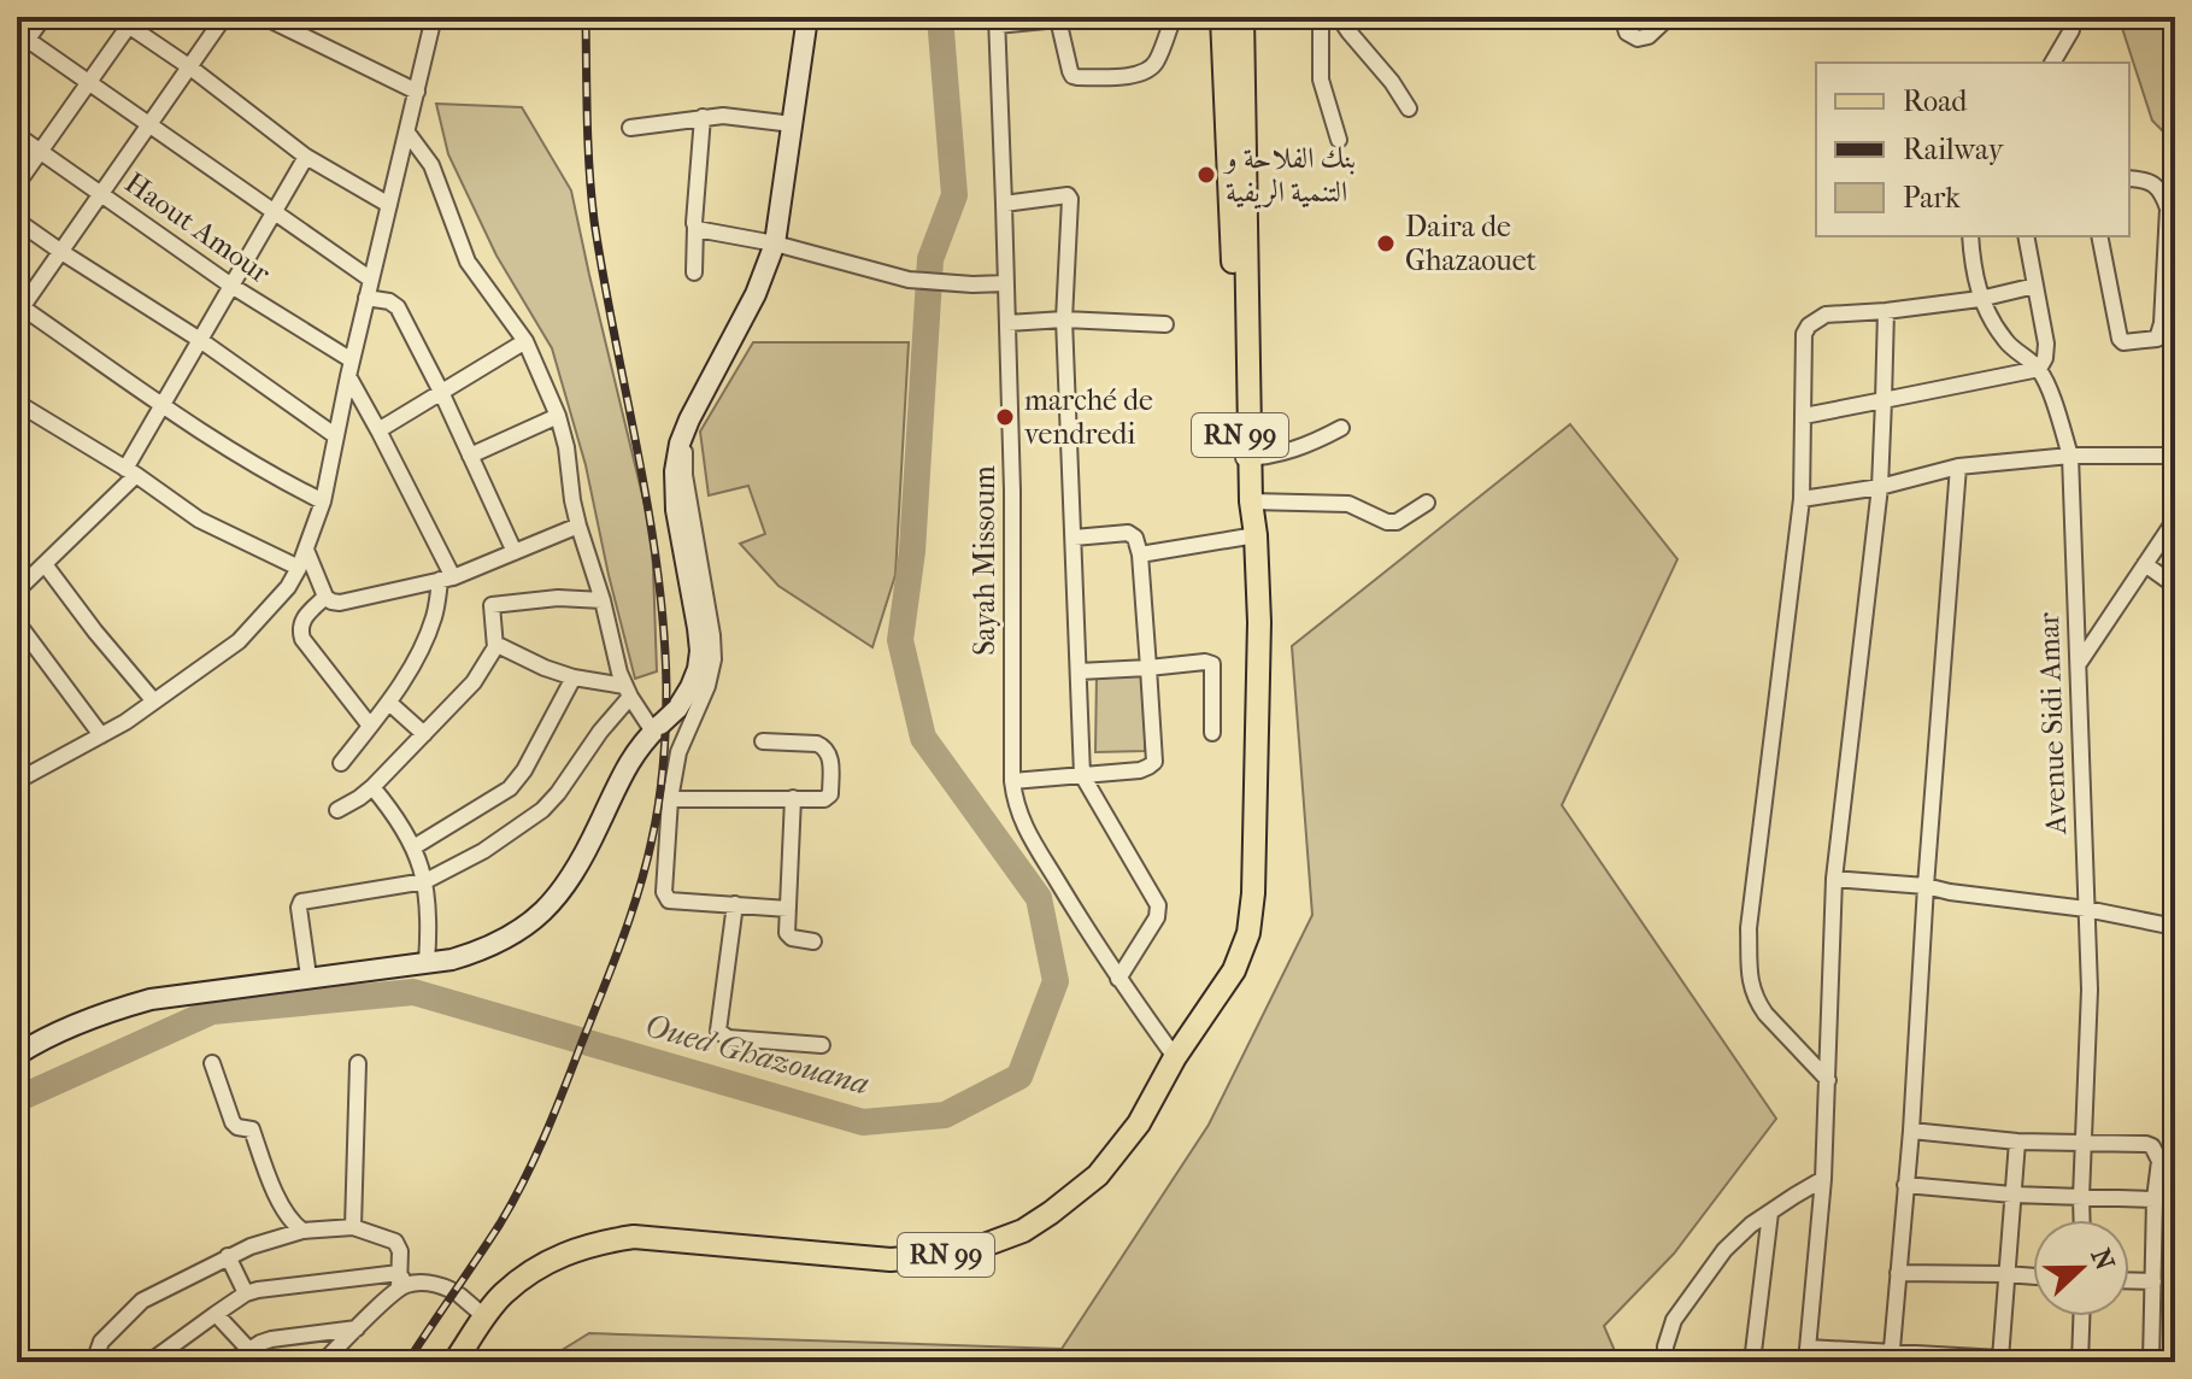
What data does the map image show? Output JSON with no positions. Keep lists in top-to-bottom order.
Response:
{
  "streets": {
    "main road": ["RN 99"],
    "street": ["Haout Amour", "Sayah Missoum", "Avenue Sidi Amar"]
  },
  "crossings": [
    ["RN 99", "Sayah Missoum"]
  ],
  "water": ["Oued Ghazouana"],
  "places": ["بنك الفلاحة و التنمية الريفية", "Daira de Ghazaouet", "marché de vendredi"],
  "legend": ["Road", "Railway", "Park"],
  "north": "right"
}
